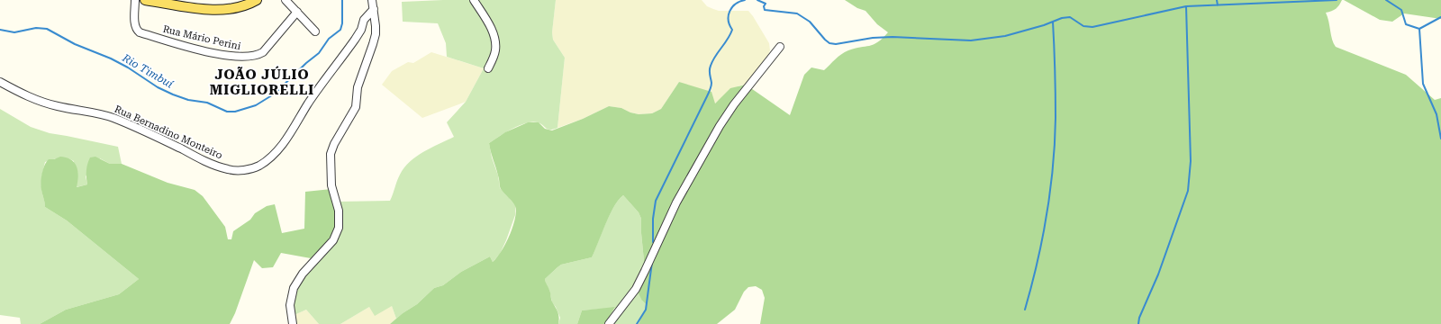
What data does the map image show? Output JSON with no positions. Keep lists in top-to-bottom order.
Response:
{
  "streets": {
    "street": ["Rua Mário Perini", "Rua Bernadino Monteiro"]
  },
  "districts": ["JOÃO JÚLIO MIGLIORELLI"],
  "water": ["Rio Timbuí"]
}
